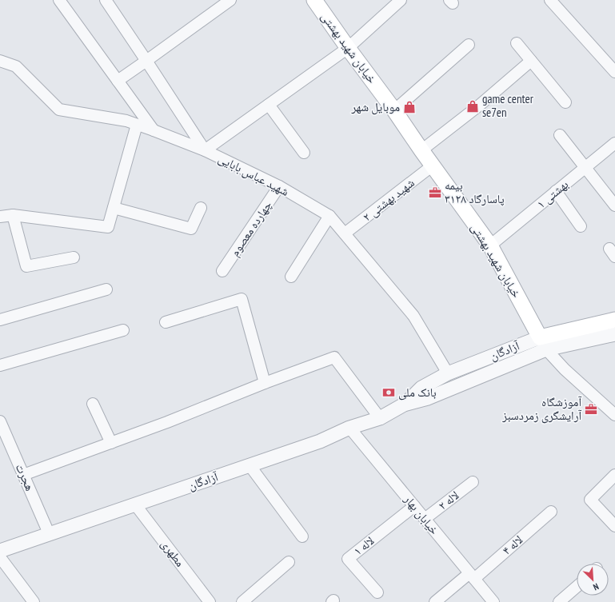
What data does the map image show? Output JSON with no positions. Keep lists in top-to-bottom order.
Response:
{
  "streets": {
    "main road": ["خیابان شهید بهشتی", "آزادگان"],
    "street": [
      "شهید عباس بابایی",
      "بهشتی ۱",
      "شهید بهشتی ۲",
      "چهارده معصوم",
      "هجرت",
      "لاله ۲",
      "خیابان بهار",
      "لاله ۴",
      "لاله ۱",
      "مطهری"
    ]
  },
  "crossings": [
    ["خیابان شهید بهشتی", "بهشتی ۱"],
    ["خیابان شهید بهشتی", "شهید بهشتی ۲"],
    ["خیابان شهید بهشتی", "آزادگان"],
    ["شهید عباس بابایی", "شهید بهشتی ۲"],
    ["شهید عباس بابایی", "چهارده معصوم"],
    ["شهید عباس بابایی", "آزادگان"],
    ["آزادگان", "هجرت"],
    ["آزادگان", "خیابان بهار"],
    ["آزادگان", "مطهری"],
    ["لاله ۲", "خیابان بهار"],
    ["خیابان بهار", "لاله ۴"],
    ["خیابان بهار", "لاله ۱"]
  ],
  "places": {
    "shop": ["game center se7en", "موبایل شهر"],
    "office": ["بیمه پاسارگاد ۳۱۲۸", "آموزشگاه آرایشگری زمردسبز"],
    "bank": ["بانک ملی"]
  },
  "north": "bottom right"
}
